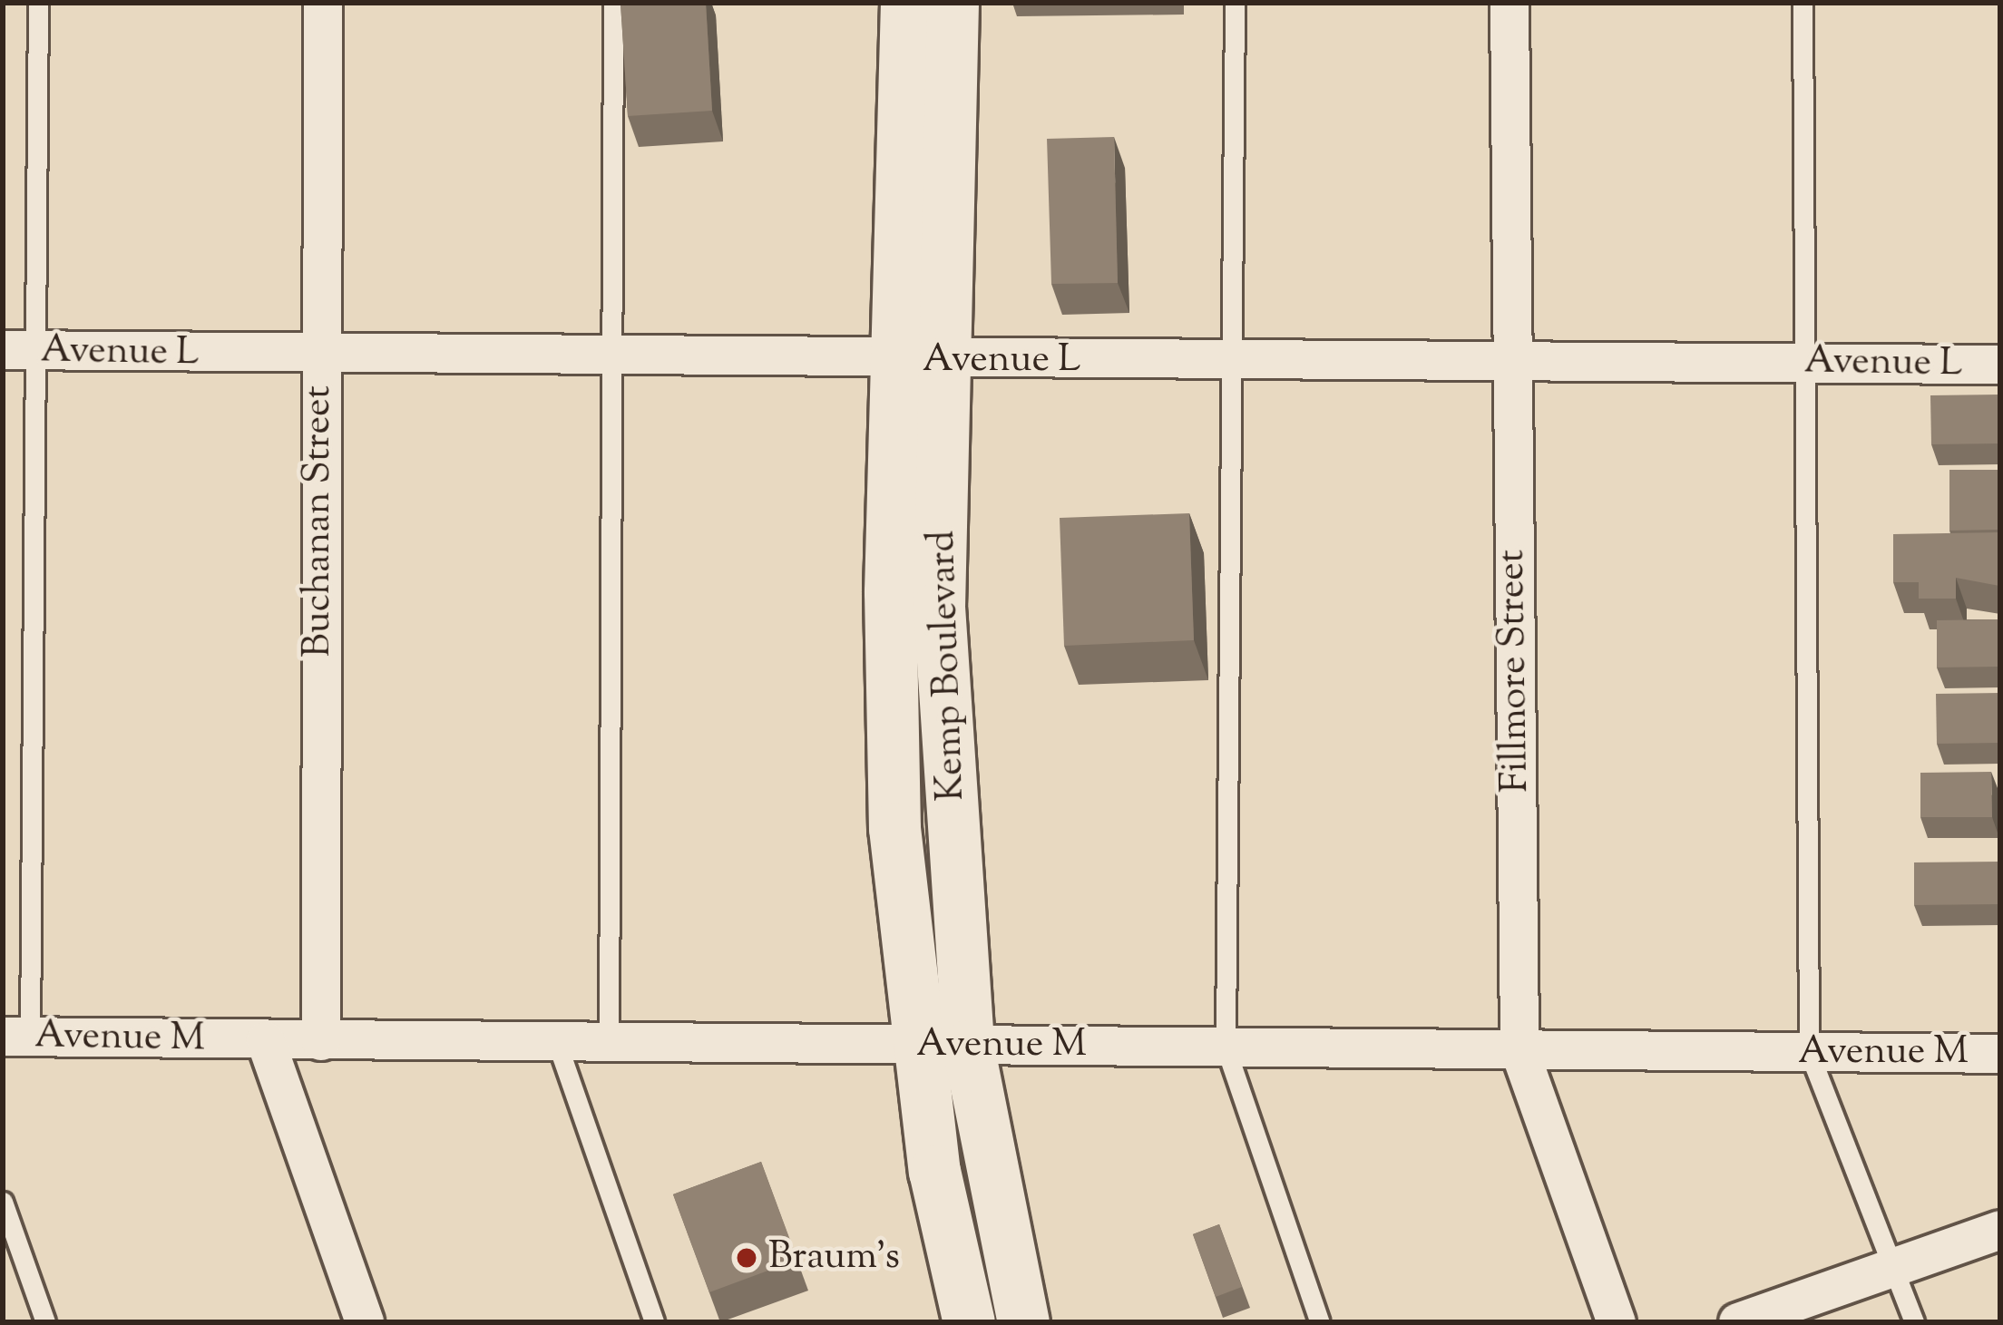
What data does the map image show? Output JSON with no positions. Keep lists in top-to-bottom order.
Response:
{
  "streets": {
    "main road": ["Kemp Boulevard"],
    "street": [
      "Avenue L",
      "Buchanan Street",
      "Fillmore Street",
      "Avenue M"
    ]
  },
  "crossings": [
    ["Avenue L", "Buchanan Street"],
    ["Avenue L", "Kemp Boulevard"],
    ["Avenue L", "Fillmore Street"],
    ["Buchanan Street", "Avenue M"],
    ["Kemp Boulevard", "Avenue M"],
    ["Fillmore Street", "Avenue M"]
  ],
  "places": ["Braum's"]
}
